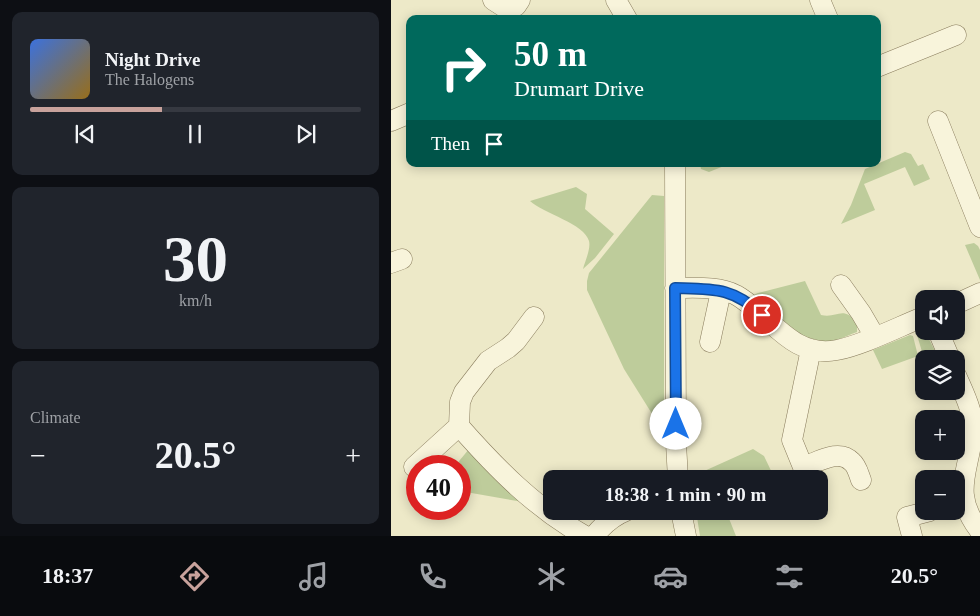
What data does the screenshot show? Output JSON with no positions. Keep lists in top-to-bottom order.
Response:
{
  "page": {
    "turn": ["50 m", "Drumart Drive"],
    "song": ["Night Drive", "The Halogens"],
    "then": "Then",
    "tile": [
      ["30", "km/h"],
      "Climate"
    ],
    "map_buttons": ["+", "−"],
    "heat": ["−", "20.5°", "+"],
    "limit": "40",
    "trip": "18:38 · 1 min · 90 m",
    "tabs": ["18:37", "20.5°"]
  }
}
